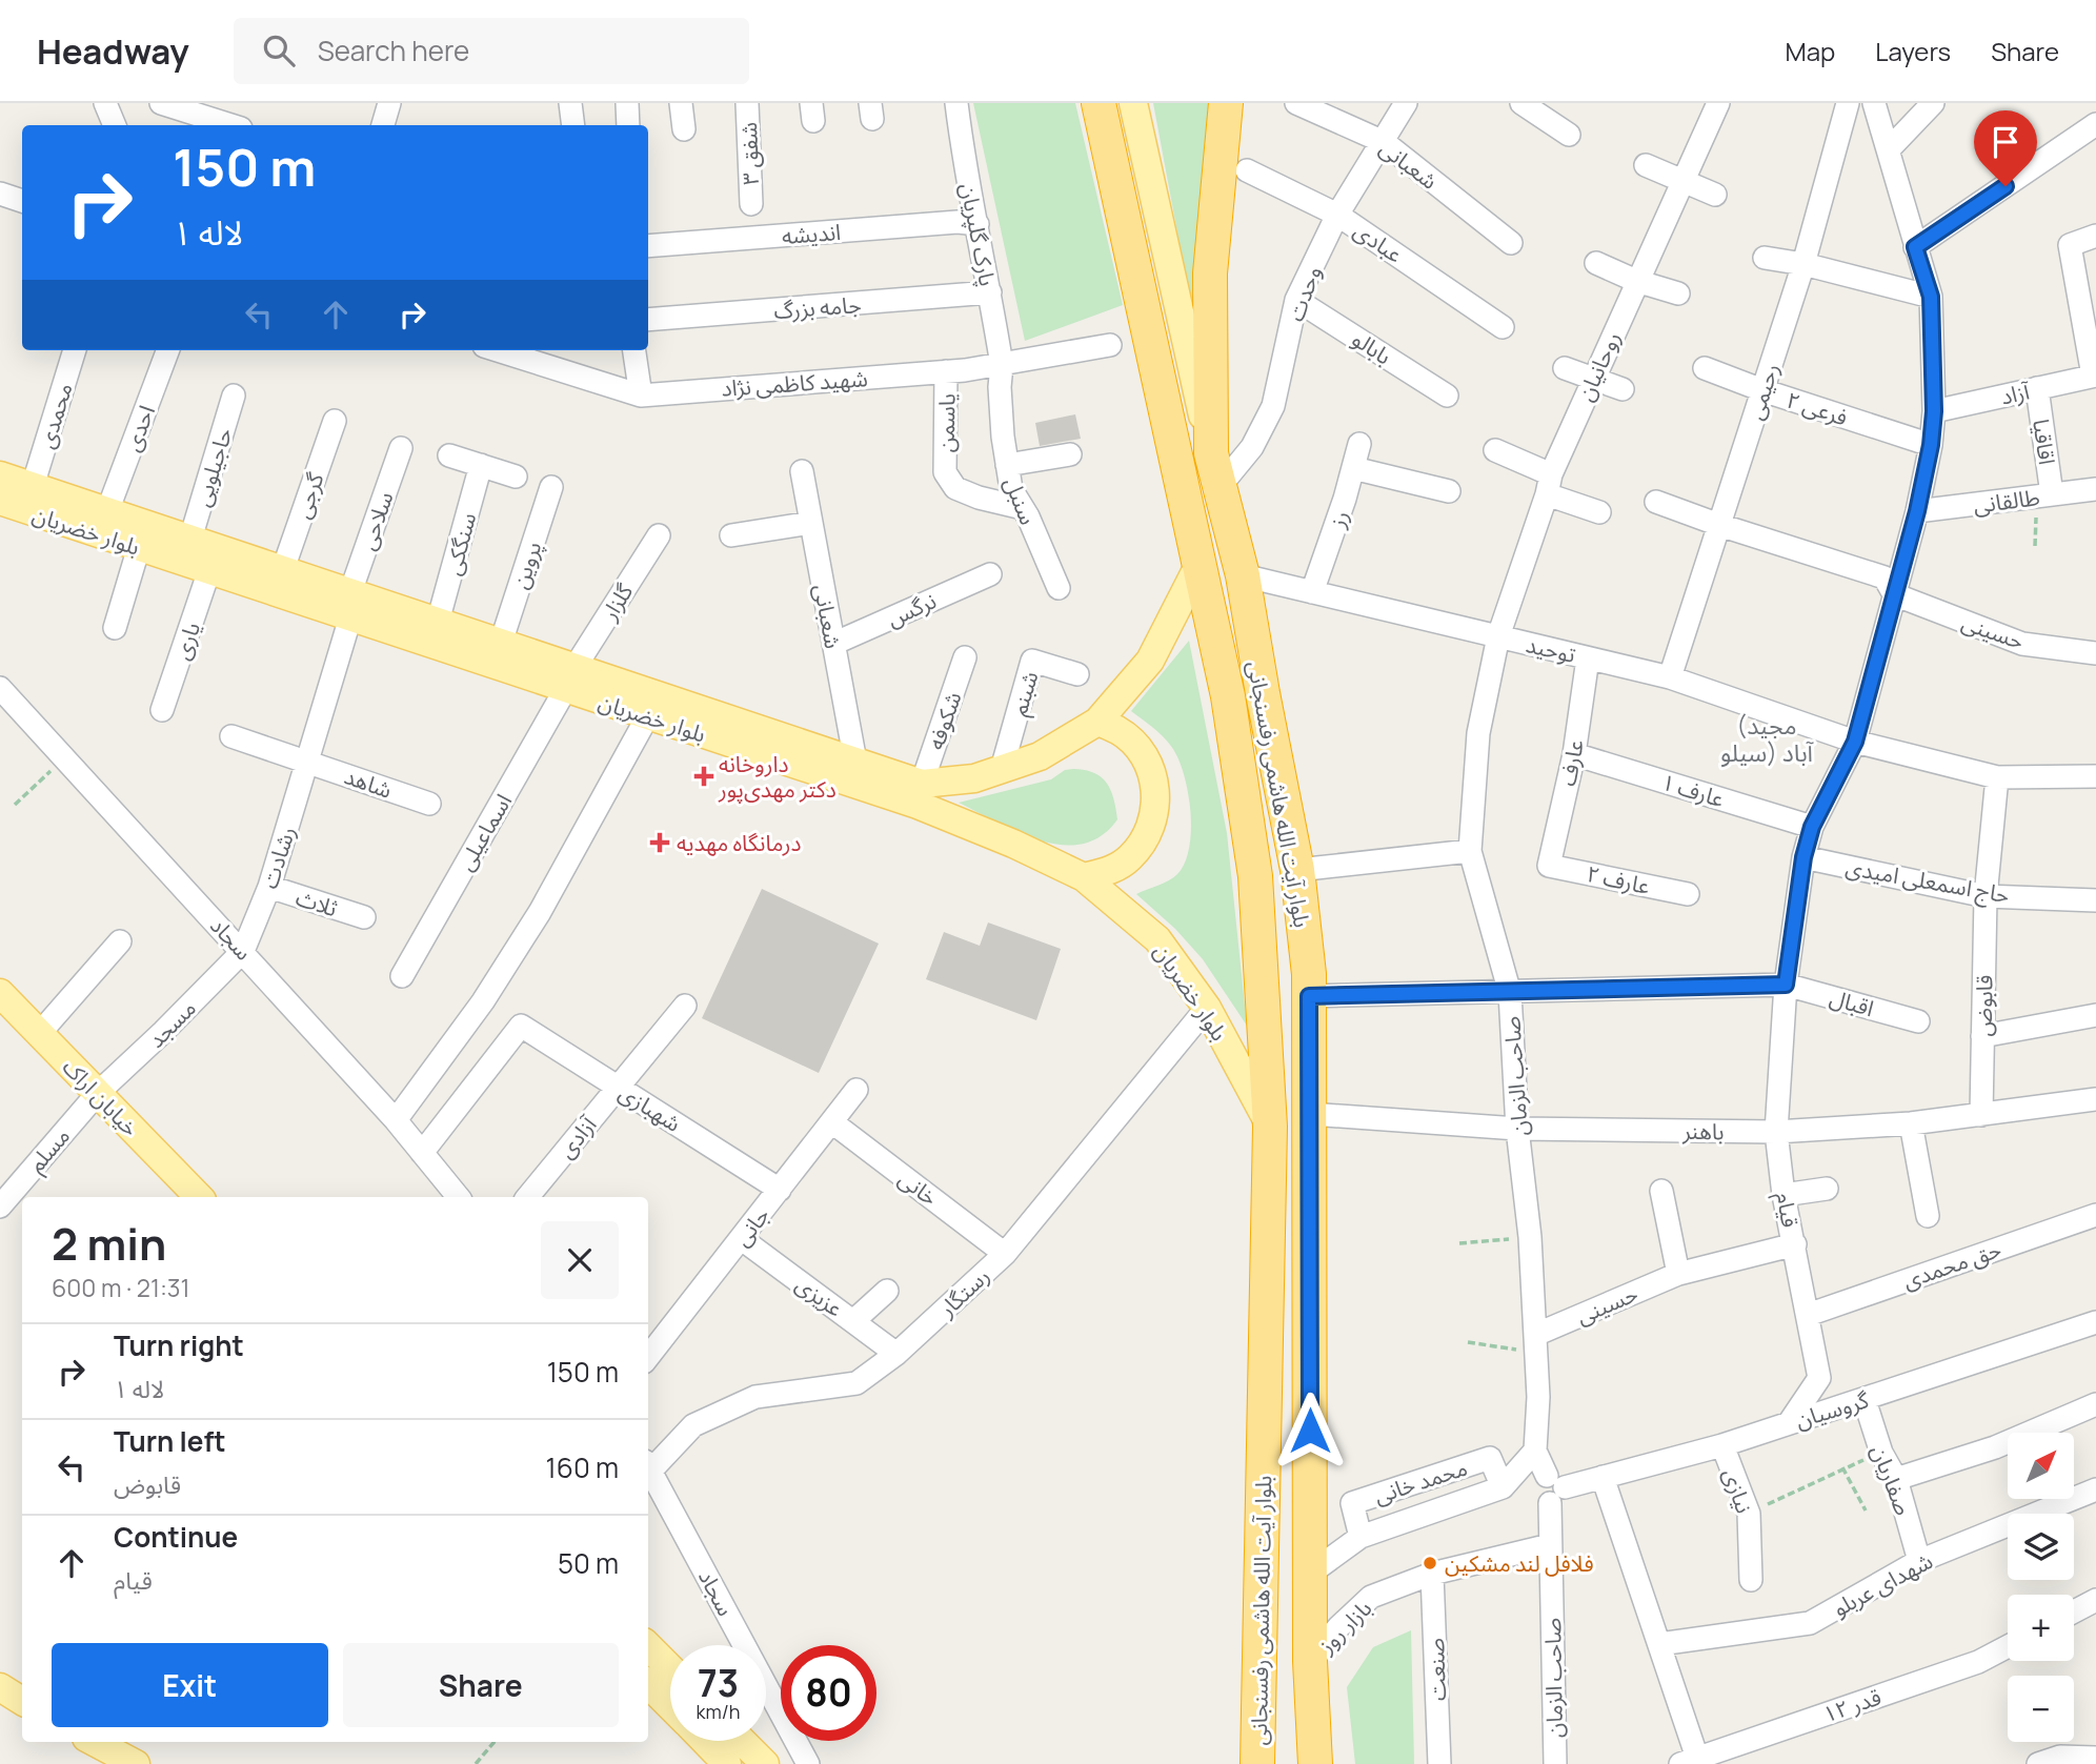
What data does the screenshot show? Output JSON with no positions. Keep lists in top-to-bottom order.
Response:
{
  "streets": {
    "highway": ["بلوار آیت الله هاشمی رفسنجانی"],
    "main road": ["بلوار خضریان", "خیابان اراک"],
    "street": [
      "شفق ۳",
      "شعبانی",
      "اندیشه",
      "پارک گلپریان",
      "عبادی",
      "وحدت",
      "جامه بزرگ",
      "بابالو",
      "روحانیان",
      "شهید کاظمی نژاد",
      "رحیمی",
      "آزاد",
      "فرعی ۲",
      "محمدی",
      "یاسمن",
      "احدی",
      "اقاقیا",
      "حاجیلویی",
      "گرجی",
      "سنبل",
      "طالقانی",
      "رز",
      "سلاحی",
      "سنگکی",
      "پروین",
      "گلزار",
      "نرگس",
      "حسینی",
      "یاری",
      "توحید",
      "شبنم",
      "شکوفه",
      "عارف",
      "شاهد",
      "عارف ۱",
      "اسماعیلی",
      "رشادت",
      "عارف ۲",
      "حاج اسمعلی امیدی",
      "ثلاث",
      "سجاد",
      "اقبال",
      "قابوض",
      "مسجد",
      "صاحب الزمان",
      "شهبازی",
      "باهنر",
      "آزادی",
      "مسلم",
      "خانی",
      "قیام",
      "جانی",
      "حق محمدی",
      "رستگار",
      "عزیزی",
      "گروسیان",
      "صفاریان",
      "محمد خانی",
      "نیازی",
      "شهدای عربلو",
      "بازار روز",
      "صنعت",
      "قدر ۱۲"
    ]
  },
  "crossings": [
    ["شعبانی", "وحدت"],
    ["شعبانی", "بلوار خضریان"],
    ["شعبانی", "نرگس"],
    ["اندیشه", "پارک گلپریان"],
    ["پارک گلپریان", "جامه بزرگ"],
    ["پارک گلپریان", "شهید کاظمی نژاد"],
    ["پارک گلپریان", "سنبل"],
    ["عبادی", "وحدت"],
    ["وحدت", "بابالو"],
    ["وحدت", "بلوار آیت الله هاشمی رفسنجانی"],
    ["روحانیان", "توحید"],
    ["روحانیان", "صاحب الزمان"],
    ["شهید کاظمی نژاد", "یاسمن"],
    ["شهید کاظمی نژاد", "سنبل"],
    ["رحیمی", "فرعی ۲"],
    ["رحیمی", "حسینی"],
    ["رحیمی", "توحید"],
    ["آزاد", "اقاقیا"],
    ["محمدی", "بلوار خضریان"],
    ["یاسمن", "سنبل"],
    ["احدی", "بلوار خضریان"],
    ["اقاقیا", "طالقانی"],
    ["حاجیلویی", "بلوار خضریان"],
    ["گرجی", "بلوار خضریان"],
    ["رز", "توحید"],
    ["سلاحی", "بلوار خضریان"],
    ["سلاحی", "رشادت"],
    ["بلوار خضریان", "سنگکی"],
    ["بلوار خضریان", "پروین"],
    ["بلوار خضریان", "گلزار"],
    ["بلوار خضریان", "یاری"],
    ["بلوار خضریان", "شبنم"],
    ["بلوار خضریان", "شکوفه"],
    ["بلوار خضریان", "بلوار آیت الله هاشمی رفسنجانی"],
    ["بلوار خضریان", "اسماعیلی"],
    ["بلوار خضریان", "رشادت"],
    ["بلوار خضریان", "رستگار"],
    ["گلزار", "اسماعیلی"],
    ["حسینی", "صاحب الزمان"],
    ["حسینی", "قیام"],
    ["توحید", "عارف"],
    ["توحید", "بلوار آیت الله هاشمی رفسنجانی"],
    ["توحید", "صاحب الزمان"],
    ["عارف", "عارف ۱"],
    ["عارف", "عارف ۲"],
    ["شاهد", "رشادت"],
    ["بلوار آیت الله هاشمی رفسنجانی", "اقبال"],
    ["بلوار آیت الله هاشمی رفسنجانی", "باهنر"],
    ["بلوار آیت الله هاشمی رفسنجانی", "محمد خانی"],
    ["بلوار آیت الله هاشمی رفسنجانی", "بازار روز"],
    ["رشادت", "ثلاث"],
    ["رشادت", "سجاد"],
    ["رشادت", "مسجد"],
    ["حاج اسمعلی امیدی", "قابوض"],
    ["سجاد", "مسجد"],
    ["سجاد", "شهبازی"],
    ["اقبال", "صاحب الزمان"],
    ["اقبال", "قیام"],
    ["قابوض", "باهنر"],
    ["مسجد", "خیابان اراک"],
    ["مسجد", "مسلم"],
    ["صاحب الزمان", "باهنر"],
    ["صاحب الزمان", "گروسیان"],
    ["صاحب الزمان", "محمد خانی"],
    ["صاحب الزمان", "بازار روز"],
    ["خیابان اراک", "مسلم"],
    ["شهبازی", "آزادی"],
    ["شهبازی", "جانی"],
    ["باهنر", "قیام"],
    ["خانی", "جانی"],
    ["خانی", "رستگار"],
    ["قیام", "حق محمدی"],
    ["قیام", "گروسیان"],
    ["جانی", "عزیزی"],
    ["رستگار", "عزیزی"],
    ["گروسیان", "صفاریان"],
    ["گروسیان", "نیازی"],
    ["صفاریان", "شهدای عربلو"],
    ["بازار روز", "صنعت"]
  ],
  "districts": ["(مجید آباد (سیلو"],
  "places": {
    "health": ["داروخانه دکتر مهدی‌پور", "درمانگاه مهدیه"],
    "other": ["فلافل لند مشکین"]
  },
  "north": "top right",
  "page": {
    "header": "Headway",
    "search": "Search here",
    "nav": ["Map", "Layers", "Share"],
    "turn": ["150 m", "لاله ۱"],
    "heading": ["2 min", "600 m · 21:31"],
    "list": [
      {
        "name": "Turn right",
        "note": "لاله ۱",
        "value": "150 m"
      },
      {
        "name": "Turn left",
        "note": "قابوض",
        "value": "160 m"
      },
      {
        "name": "Continue",
        "note": "قیام",
        "value": "50 m"
      }
    ],
    "map_buttons": ["+", "−"],
    "buttons": ["Exit", "Share"],
    "speed": "73 km/h",
    "limit": "80"
  }
}
